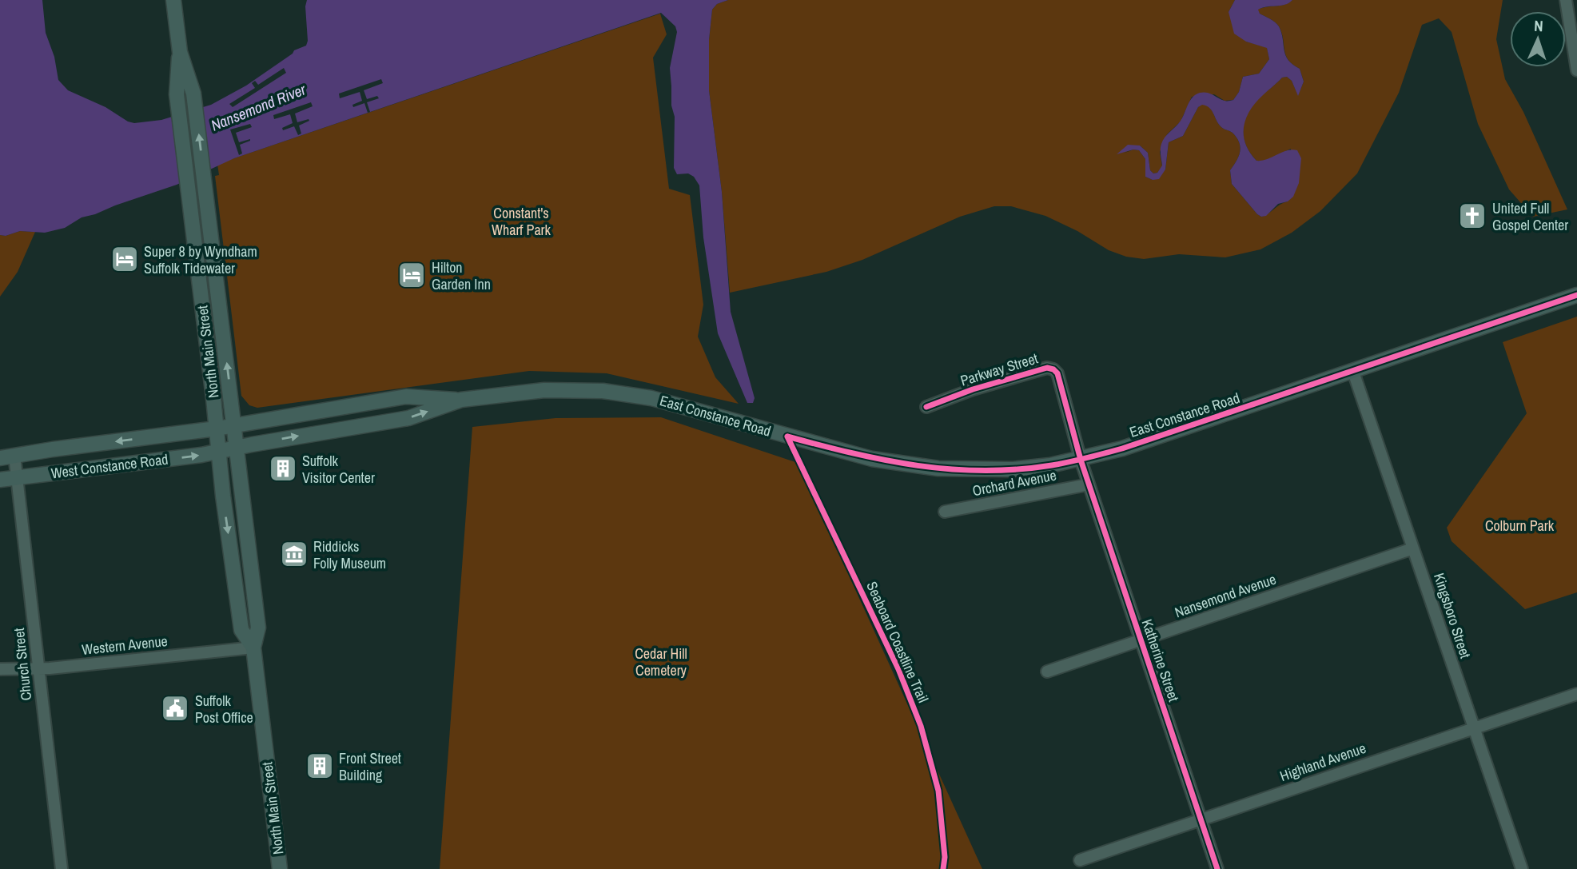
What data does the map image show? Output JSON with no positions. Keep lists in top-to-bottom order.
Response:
{
  "streets": {
    "main road": ["North Main Street", "East Constance Road", "West Constance Road"],
    "street": [
      "Parkway Street",
      "Orchard Avenue",
      "Nansemond Avenue",
      "Kingsboro Street",
      "Western Avenue",
      "Katherine Street",
      "Church Street",
      "Highland Avenue"
    ],
    "cycle path": ["Seaboard Coastline Trail"]
  },
  "crossings": [
    ["North Main Street", "East Constance Road"],
    ["North Main Street", "West Constance Road"],
    ["North Main Street", "Western Avenue"],
    ["Parkway Street", "East Constance Road"],
    ["Parkway Street", "Katherine Street"],
    ["East Constance Road", "West Constance Road"],
    ["East Constance Road", "Kingsboro Street"],
    ["East Constance Road", "Katherine Street"],
    ["West Constance Road", "Church Street"],
    ["Orchard Avenue", "Katherine Street"],
    ["Nansemond Avenue", "Kingsboro Street"],
    ["Nansemond Avenue", "Katherine Street"],
    ["Kingsboro Street", "Highland Avenue"],
    ["Western Avenue", "Church Street"],
    ["Katherine Street", "Highland Avenue"]
  ],
  "water": ["Nansemond River"],
  "parks": ["Constant's Wharf Park", "Colburn Park", "Cedar Hill Cemetery"],
  "places": {
    "church": ["United Full Gospel Center"],
    "hotel": ["Super 8 by Wyndham Suffolk Tidewater", "Hilton Garden Inn"],
    "building": ["Suffolk Visitor Center", "Front Street Building"],
    "museum": ["Riddicks Folly Museum"],
    "public building": ["Suffolk Post Office"]
  },
  "north": "top"
}
